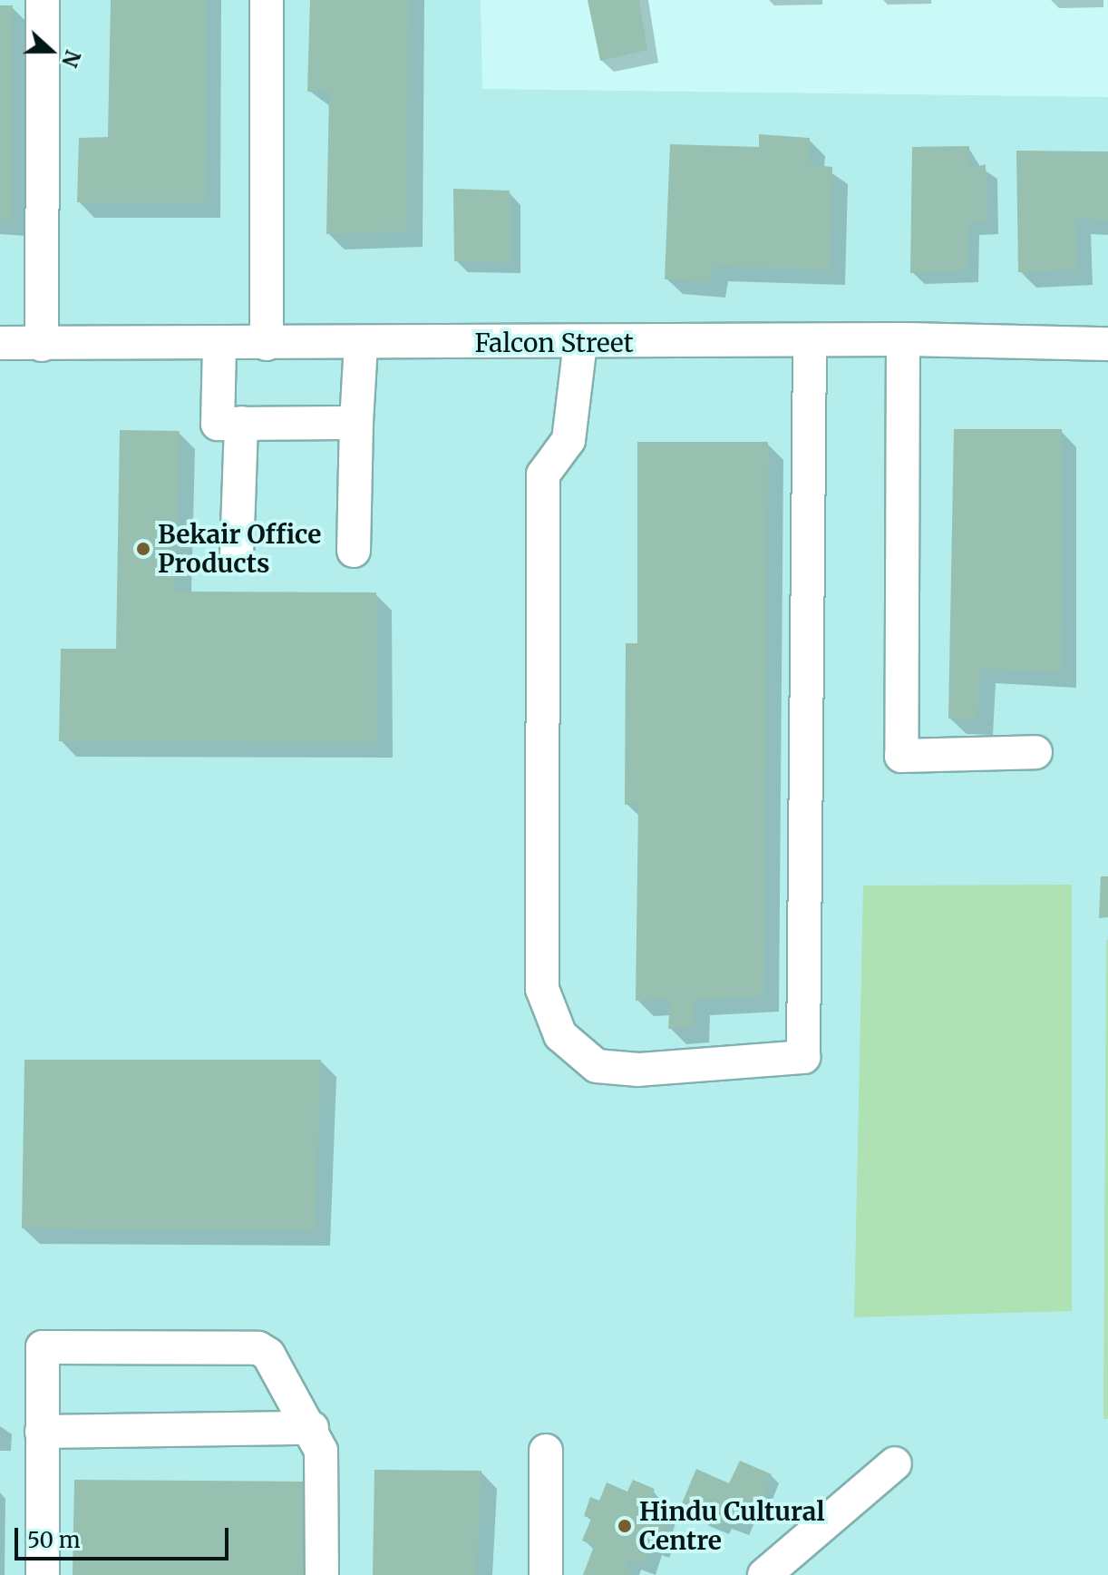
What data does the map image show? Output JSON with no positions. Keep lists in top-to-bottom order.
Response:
{
  "streets": {
    "street": ["Falcon Street"]
  },
  "places": ["Bekair Office Products", "Hindu Cultural Centre"],
  "scale_bar": "50 m",
  "north": "right"
}
